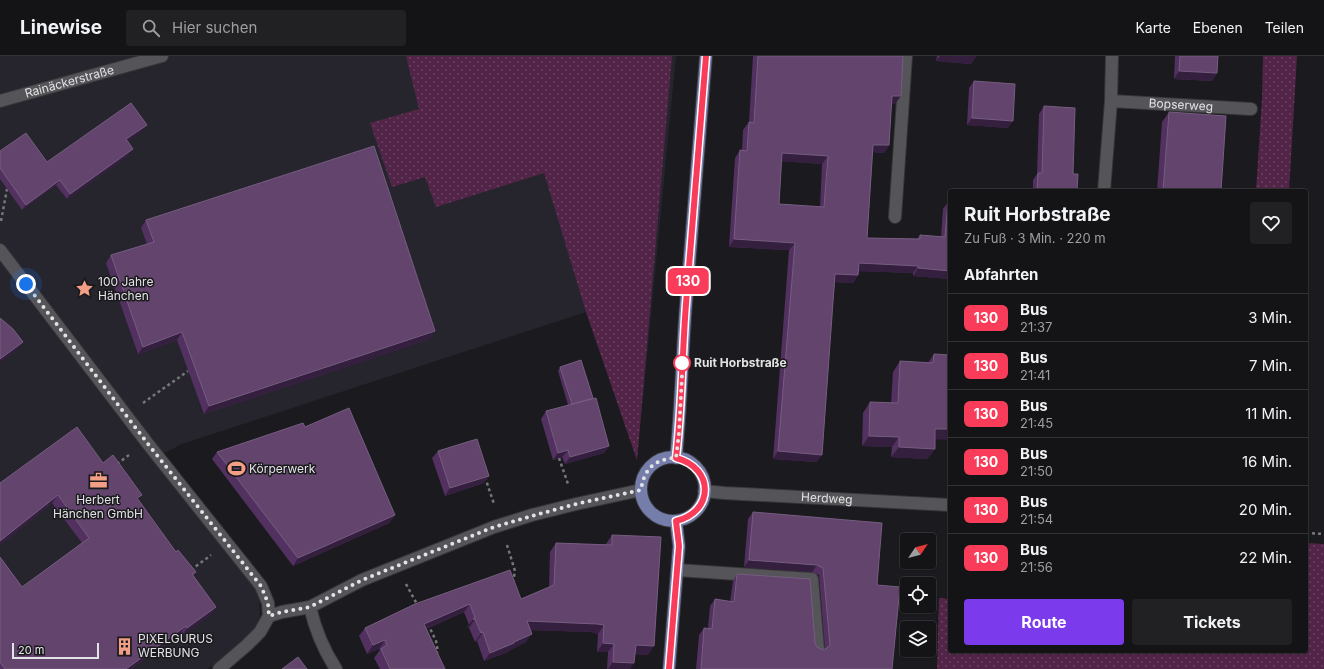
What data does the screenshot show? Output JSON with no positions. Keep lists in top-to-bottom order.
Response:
{
  "streets": {
    "street": ["Rainäckerstraße", "Bopserweg", "Herdweg"]
  },
  "places": {
    "place": ["100 Jahre Hänchen"],
    "other": ["Ruit Horbstraße"],
    "sports": ["Körperwerk"],
    "office": ["Herbert Hänchen GmbH"],
    "building": ["PIXELGURUS WERBUNG"]
  },
  "lines": ["bus line 130"],
  "scale_bar": "20 m",
  "north": "top right",
  "page": {
    "header": "Linewise",
    "search": "Hier suchen",
    "nav": ["Karte", "Ebenen", "Teilen"],
    "on_map": "130",
    "heading": [
      ["Ruit Horbstraße", "Zu Fuß · 3 Min. · 220 m"],
      "Abfahrten"
    ],
    "list": [
      {
        "mark": "130",
        "name": "Bus",
        "note": "21:37",
        "value": "3 Min."
      },
      {
        "mark": "130",
        "name": "Bus",
        "note": "21:41",
        "value": "7 Min."
      },
      {
        "mark": "130",
        "name": "Bus",
        "note": "21:45",
        "value": "11 Min."
      },
      {
        "mark": "130",
        "name": "Bus",
        "note": "21:50",
        "value": "16 Min."
      },
      {
        "mark": "130",
        "name": "Bus",
        "note": "21:54",
        "value": "20 Min."
      },
      {
        "mark": "130",
        "name": "Bus",
        "note": "21:56",
        "value": "22 Min."
      }
    ],
    "buttons": ["Route", "Tickets"],
    "scale": "20 m"
  }
}
